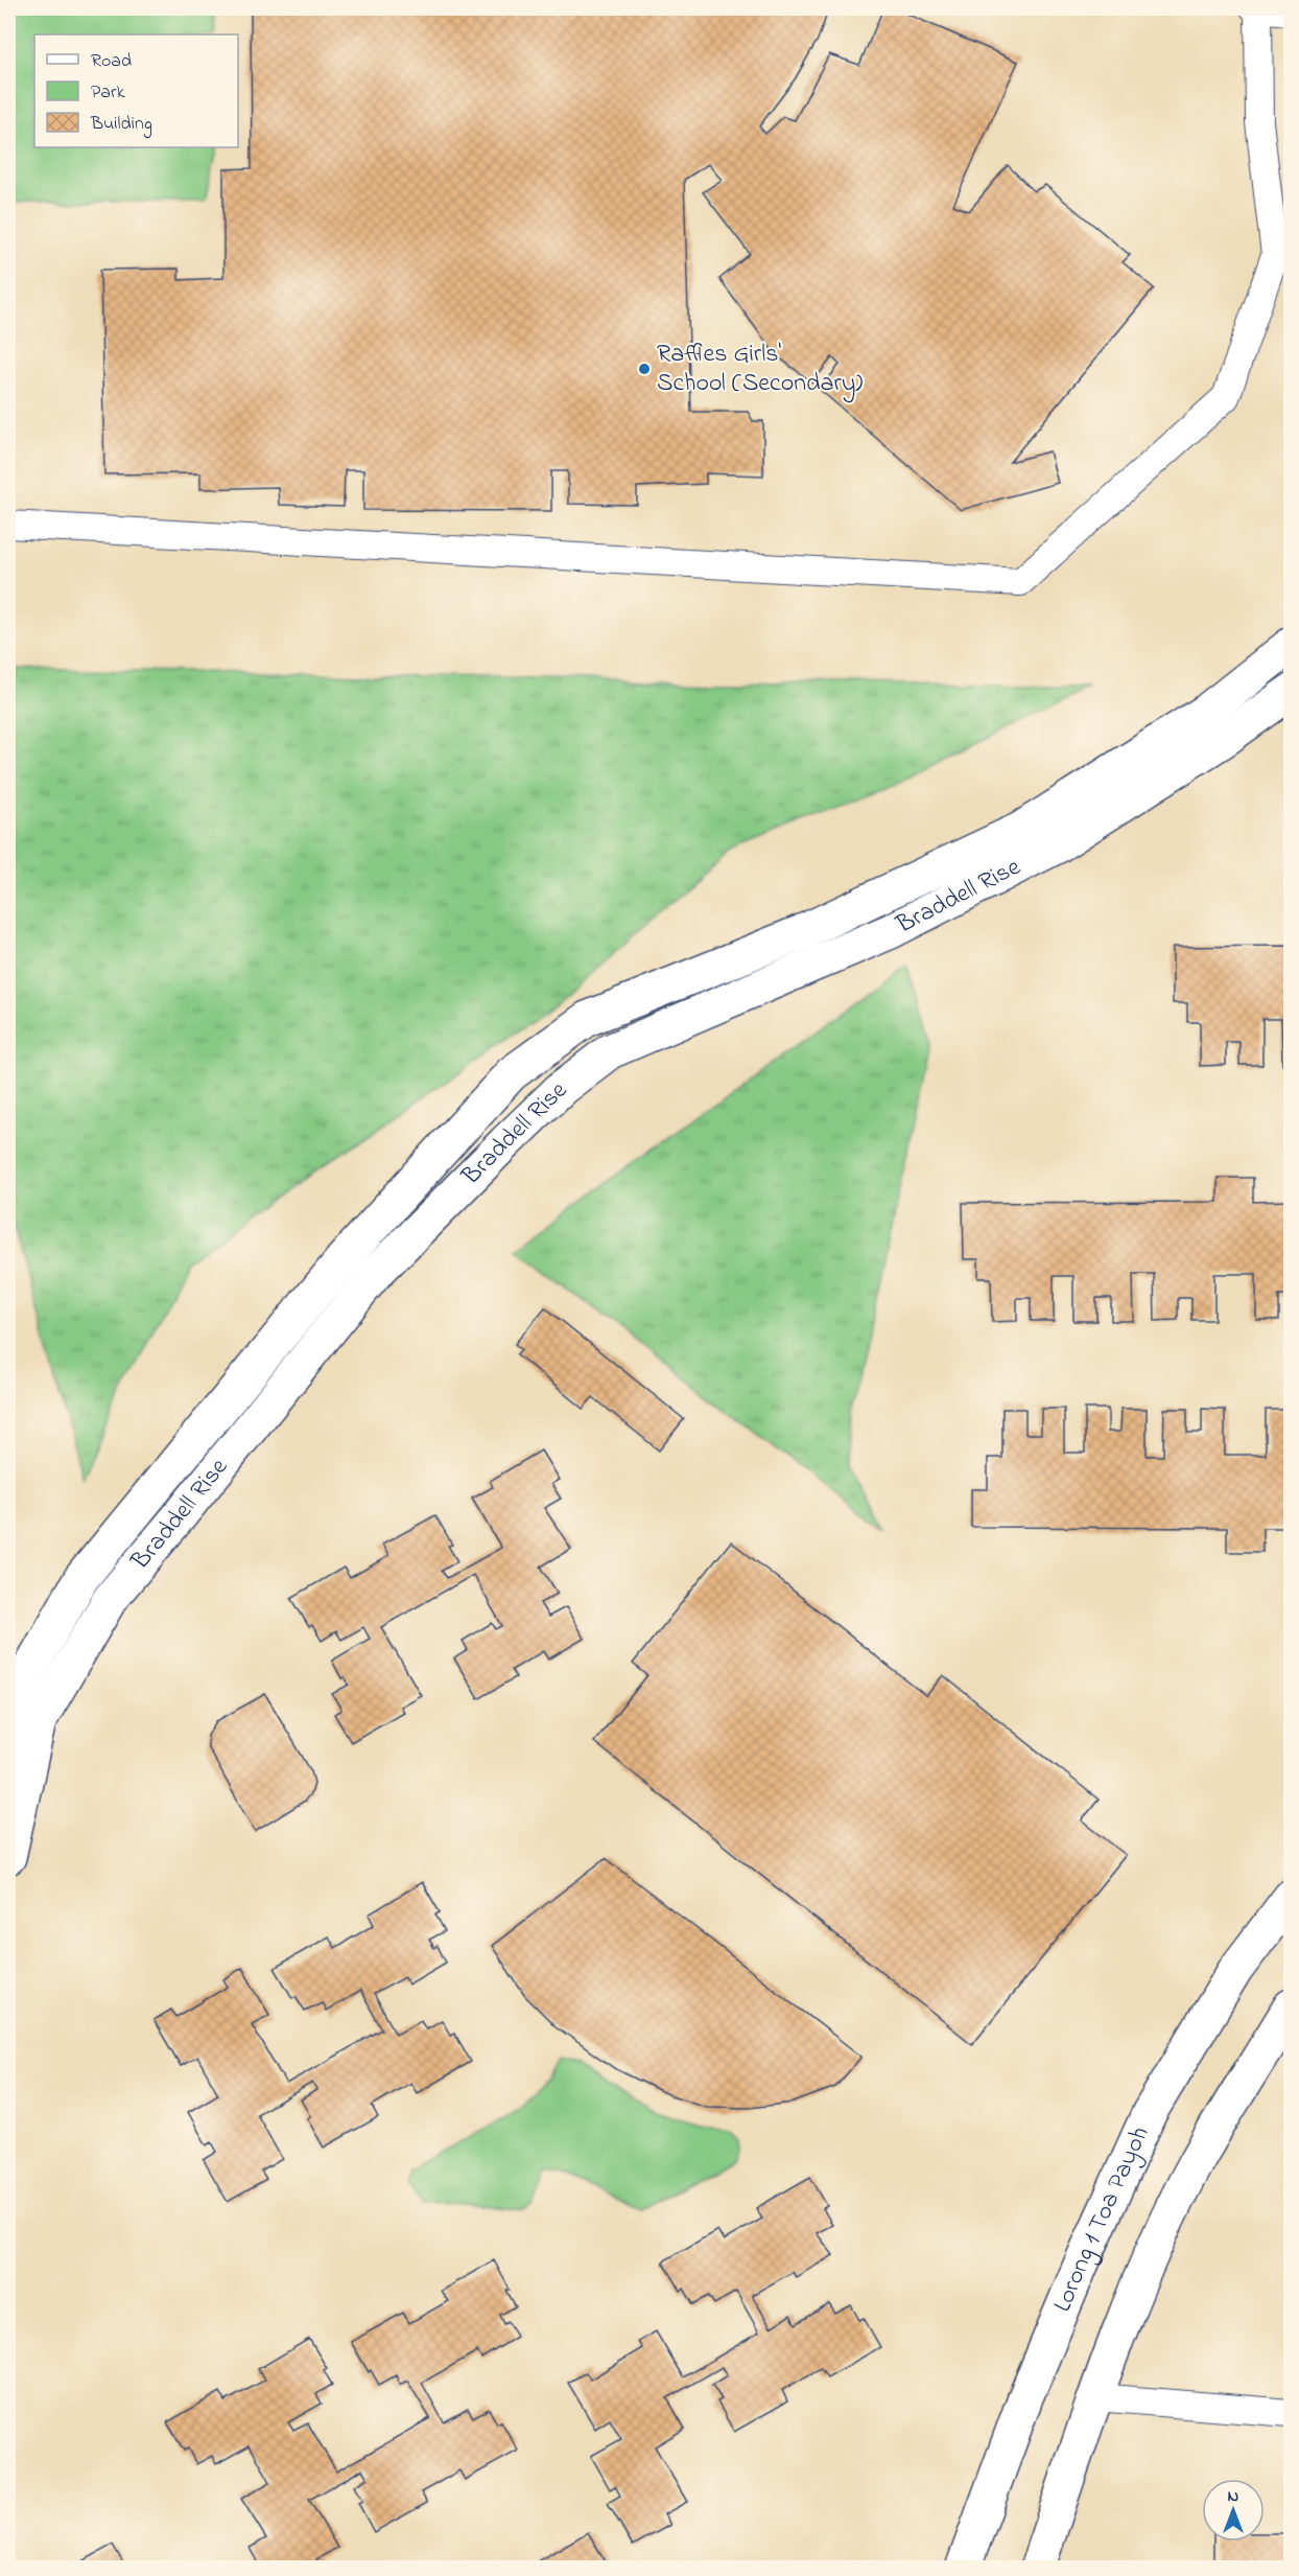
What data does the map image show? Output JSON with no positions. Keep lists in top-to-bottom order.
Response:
{
  "streets": {
    "street": ["Braddell Rise", "Lorong 1 Toa Payoh"]
  },
  "places": ["Raffles Girls' School (Secondary)"],
  "legend": ["Road", "Park", "Building"],
  "north": "top"
}
